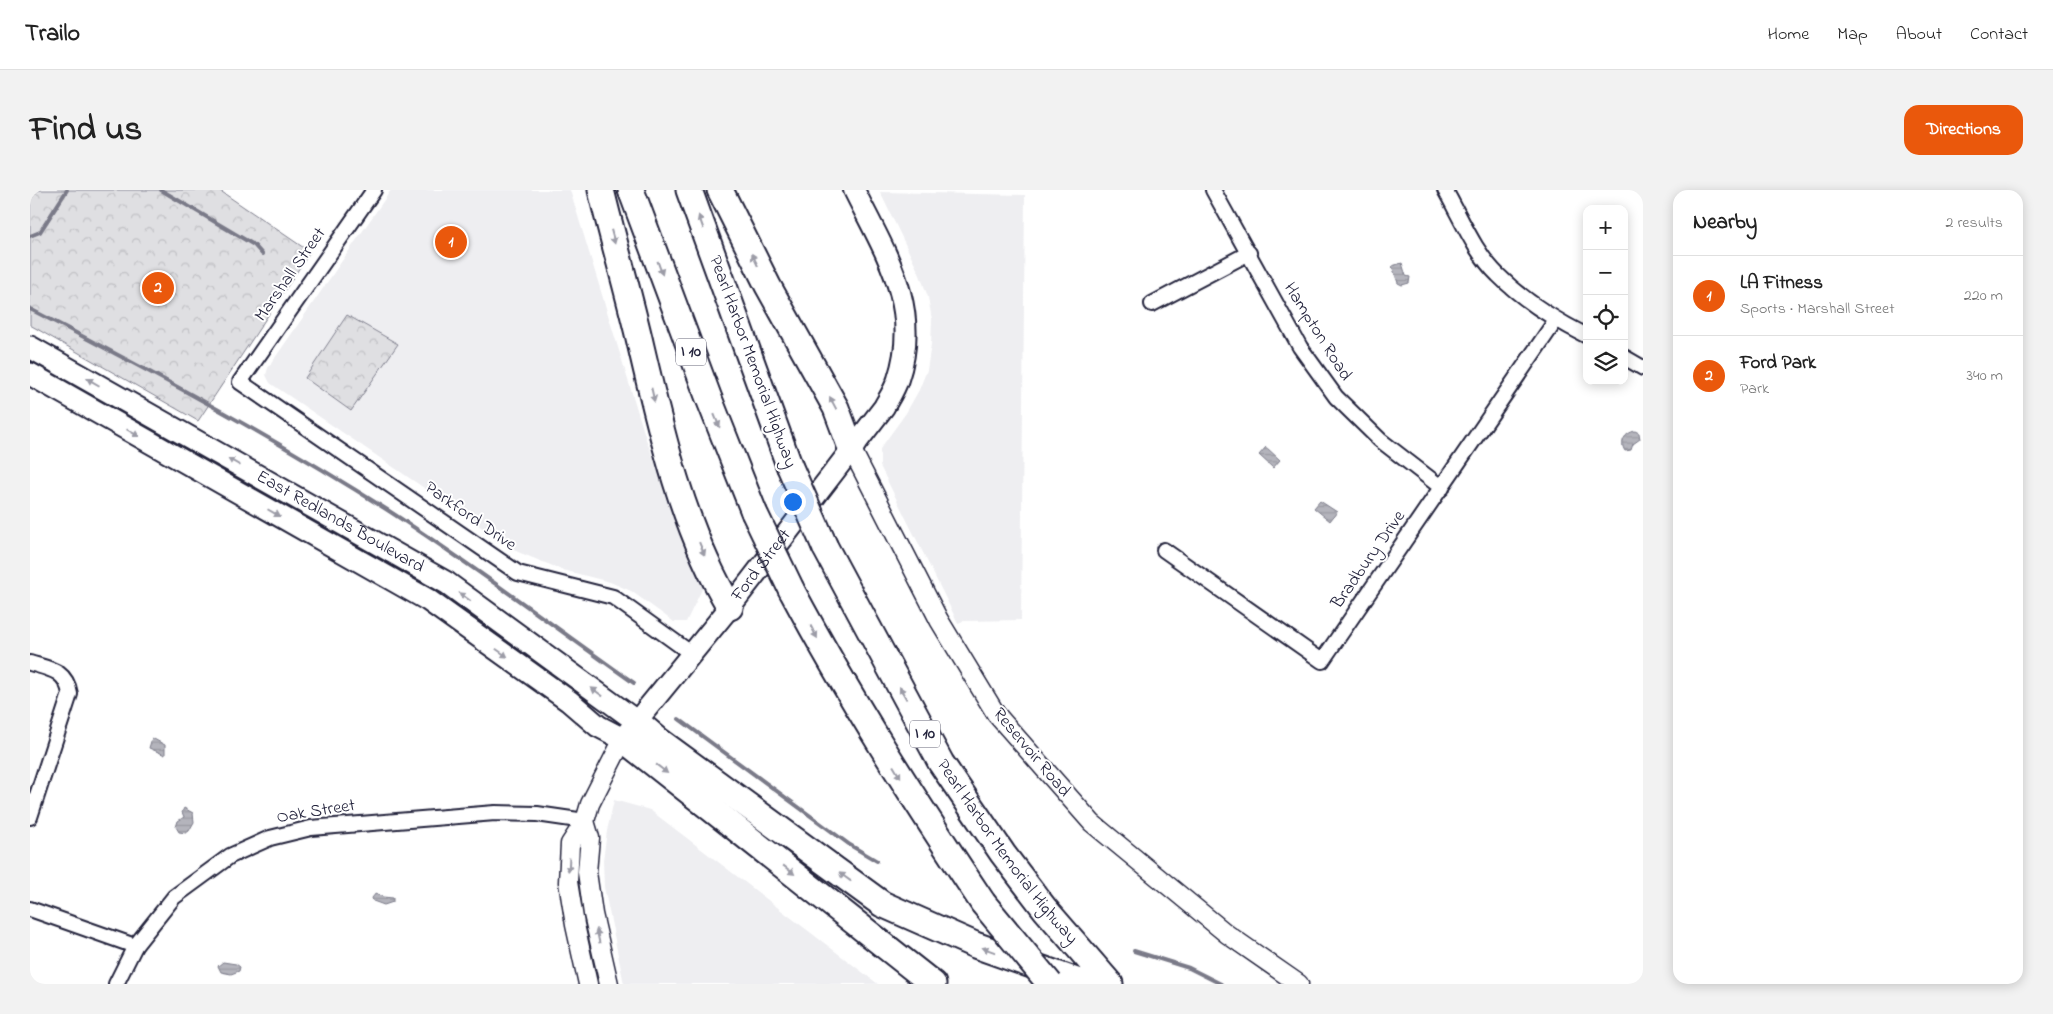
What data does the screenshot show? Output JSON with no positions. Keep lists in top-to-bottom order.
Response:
{
  "streets": {
    "highway": ["I 10", "Pearl Harbor Memorial Highway"],
    "main road": ["East Redlands Boulevard", "Ford Street"],
    "street": [
      "Marshall Street",
      "Hampton Road",
      "Parkford Drive",
      "Bradbury Drive",
      "Reservoir Road",
      "Oak Street"
    ]
  },
  "crossings": [
    ["Marshall Street", "Parkford Drive"],
    ["Hampton Road", "Bradbury Drive"],
    ["Parkford Drive", "Ford Street"],
    ["East Redlands Boulevard", "Ford Street"],
    ["Ford Street", "Reservoir Road"],
    ["Ford Street", "Oak Street"]
  ],
  "page": {
    "header": "Trailo",
    "nav": [
      "Home",
      "Map",
      "About",
      "Contact"
    ],
    "title": "Find us",
    "buttons": "Directions",
    "heading": ["Nearby", "2 results"],
    "map_buttons": ["+", "−"],
    "pins": ["1", "2"],
    "list": [
      {
        "mark": "1",
        "name": "LA Fitness",
        "note": "Sports · Marshall Street",
        "value": "220 m"
      },
      {
        "mark": "2",
        "name": "Ford Park",
        "note": "Park",
        "value": "340 m"
      }
    ]
  }
}
